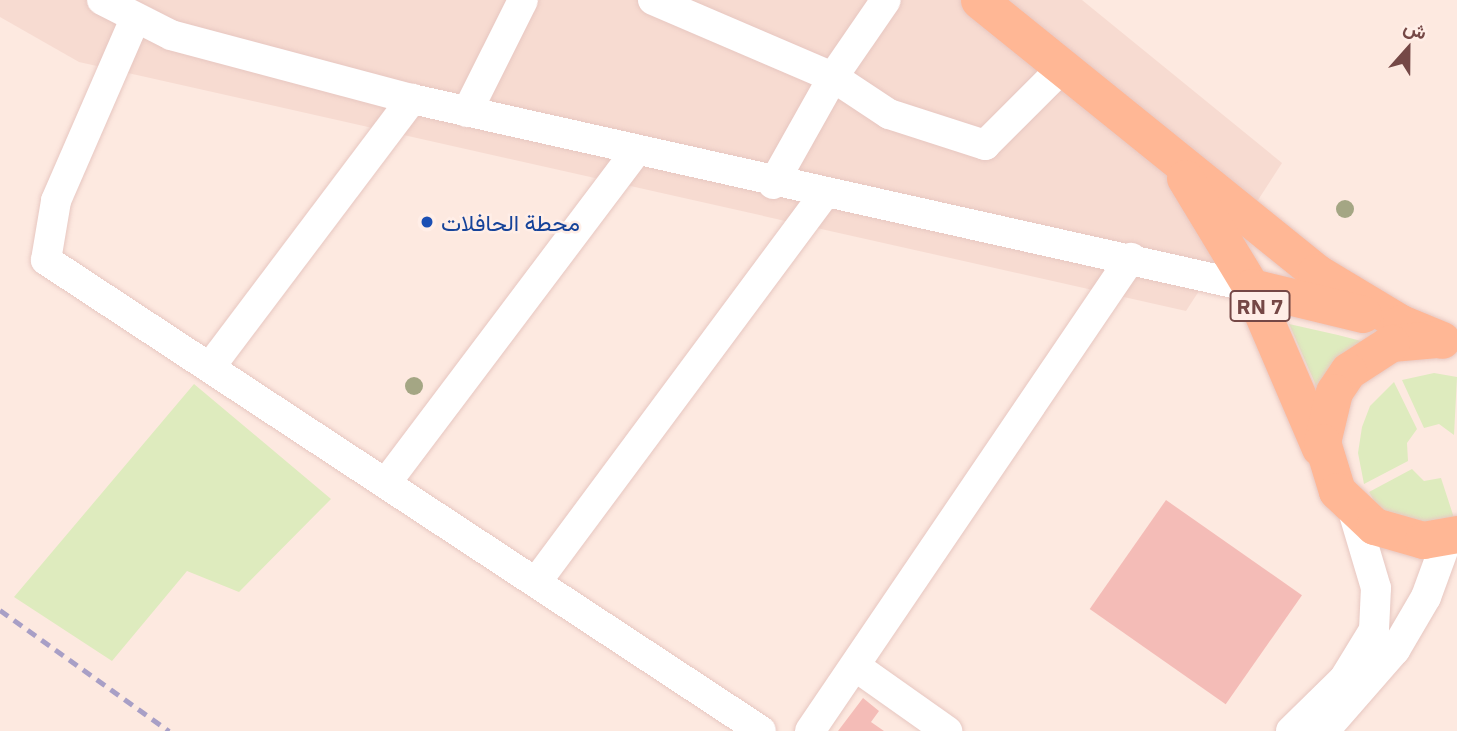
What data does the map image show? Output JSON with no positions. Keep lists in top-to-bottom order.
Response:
{
  "streets": {
    "main road": ["RN 7"]
  },
  "places": ["محطة الحافلات"],
  "north": "top"
}
